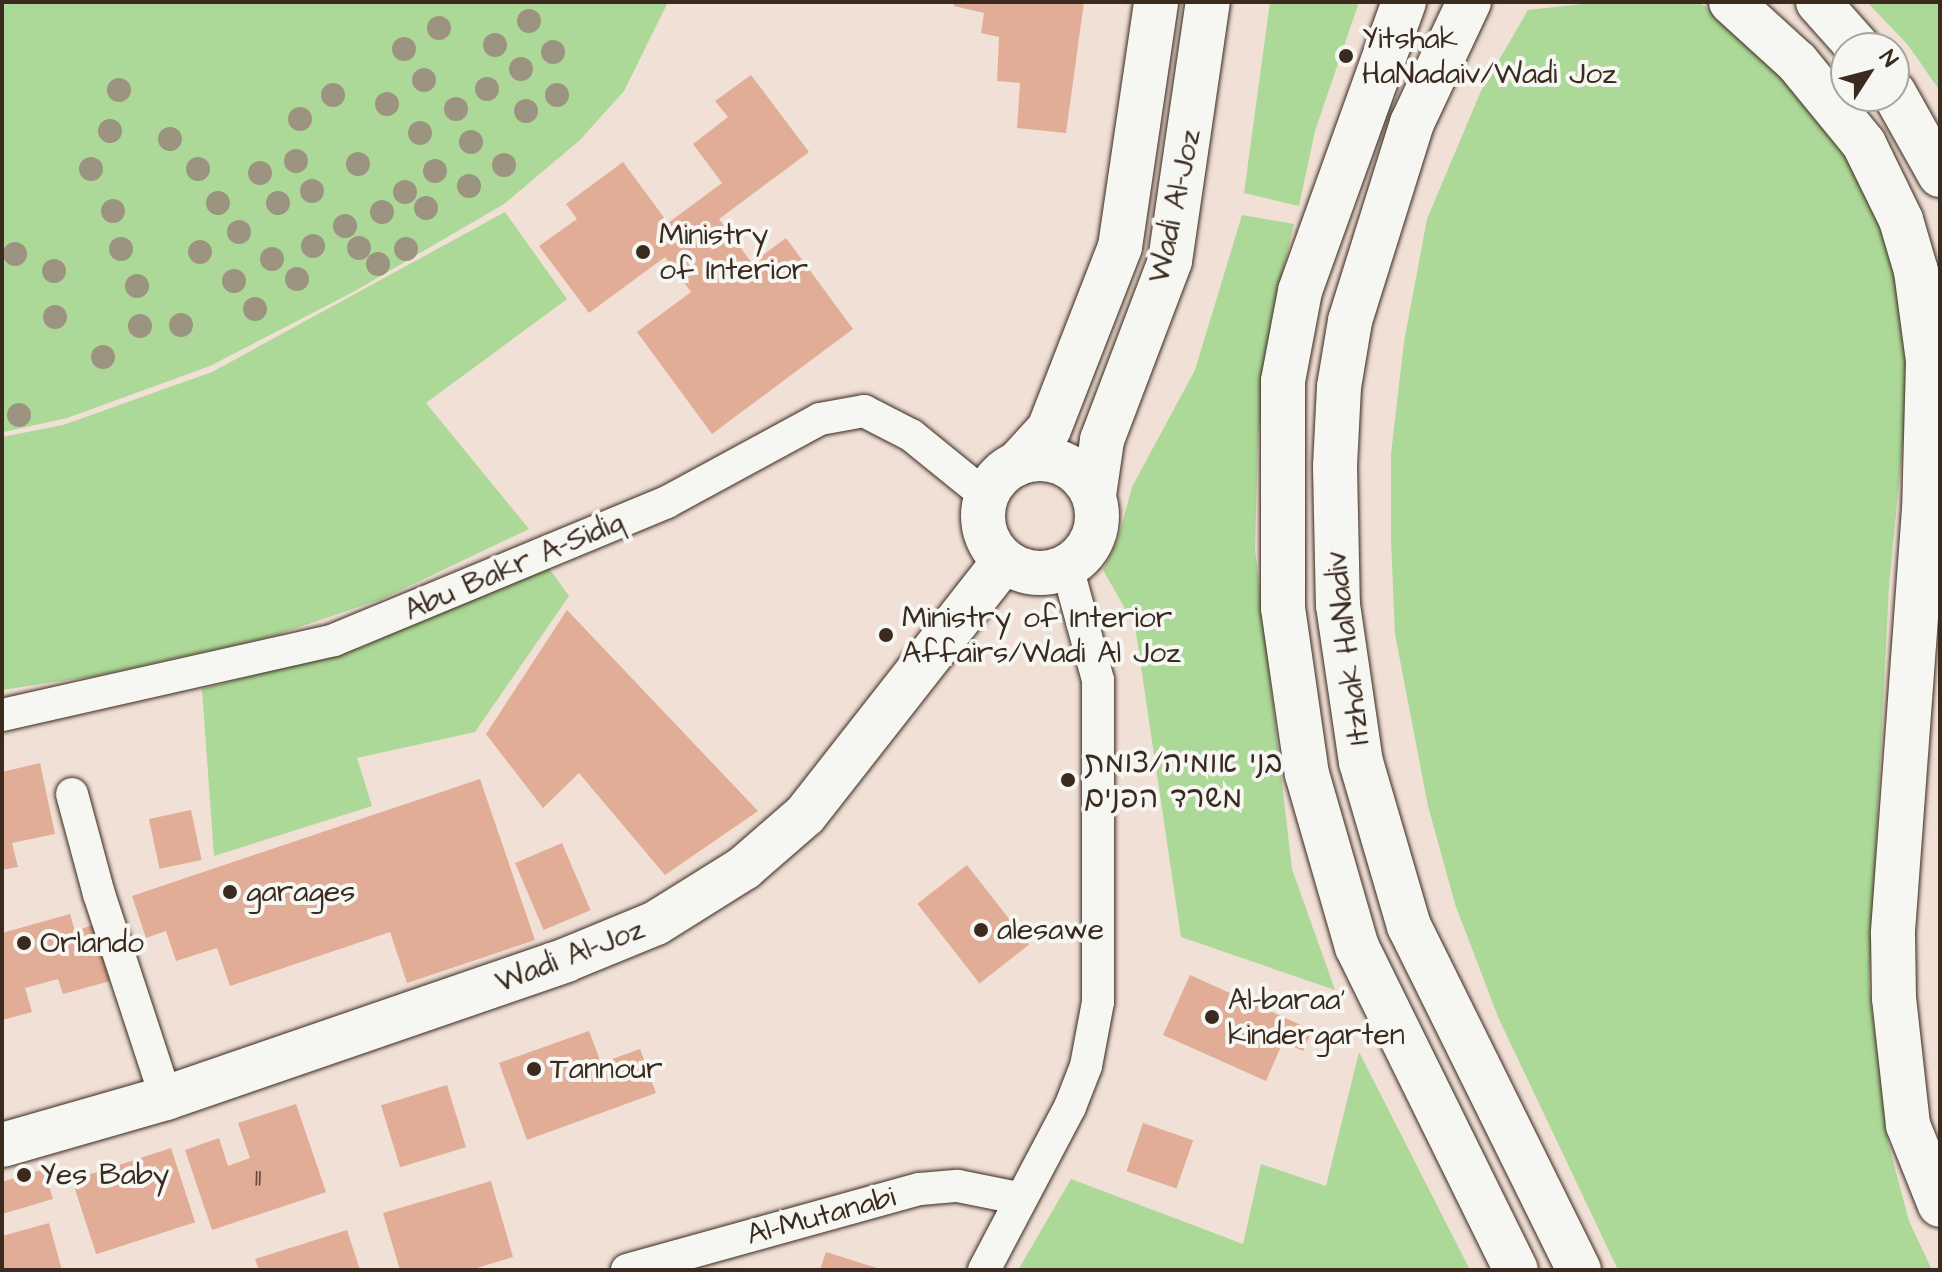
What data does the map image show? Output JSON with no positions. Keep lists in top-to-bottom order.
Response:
{
  "streets": {
    "main road": ["Wadi Al-Joz", "Itzhak HaNadiv"],
    "street": ["Abu Bakr A-Sidiq", "Al-Mutanabi"]
  },
  "crossings": [
    ["Wadi Al-Joz", "Abu Bakr A-Sidiq"]
  ],
  "places": [
    "Yitshak HaNadaiv/Wadi Joz",
    "Ministry of Interior",
    "Ministry of Interior Affairs/Wadi Al Joz",
    "בני אומיה/צומת משרד הפנים",
    "garages",
    "alesawe",
    "Orlando",
    "Al-baraa' kindergarten",
    "Tannour",
    "Yes Baby"
  ],
  "house_numbers": ["11"],
  "north": "top right"
}
